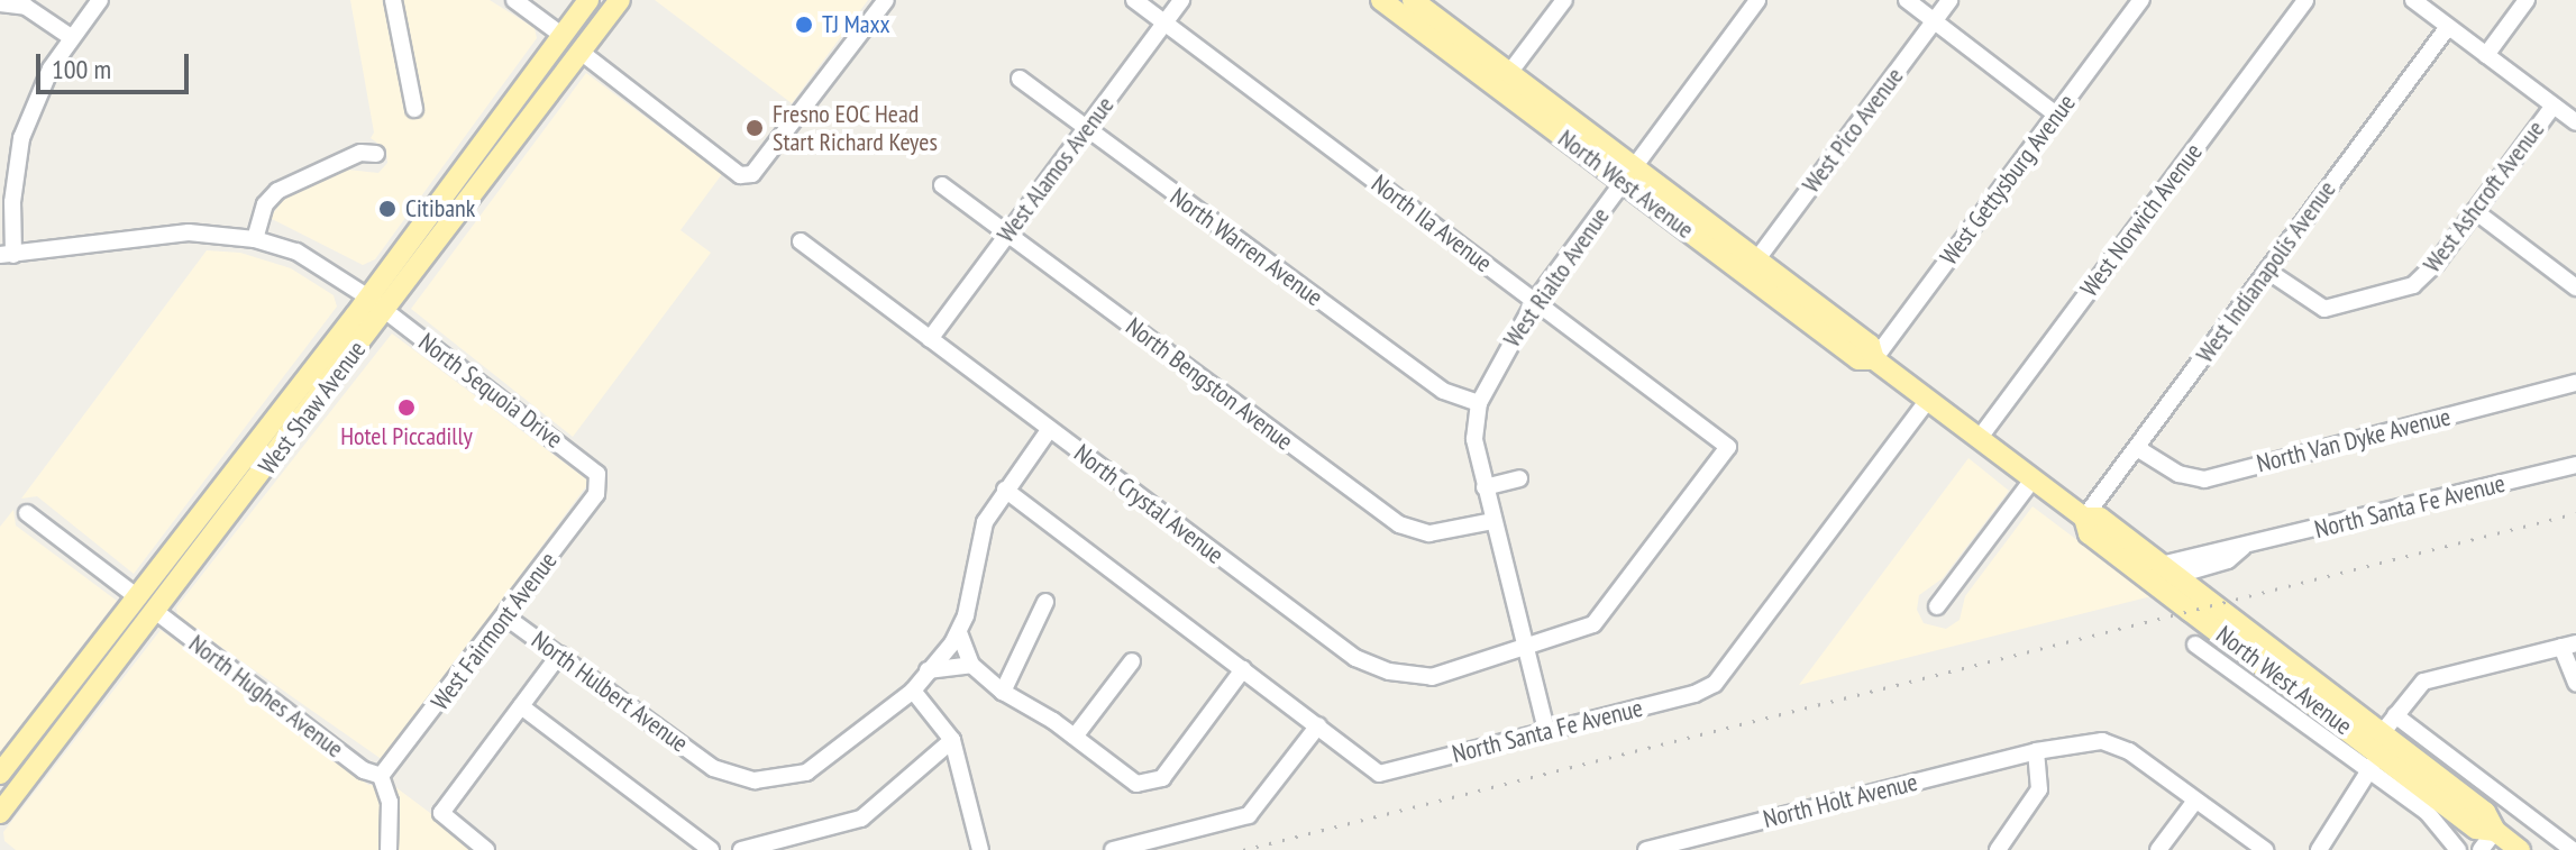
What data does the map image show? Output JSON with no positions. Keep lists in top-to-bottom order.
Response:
{
  "streets": {
    "main road": ["North West Avenue", "West Shaw Avenue"],
    "street": [
      "West Pico Avenue",
      "West Alamos Avenue",
      "West Gettysburg Avenue",
      "West Ashcroft Avenue",
      "West Norwich Avenue",
      "North Ila Avenue",
      "North Warren Avenue",
      "West Indianapolis Avenue",
      "West Rialto Avenue",
      "North Bengston Avenue",
      "North Sequoia Drive",
      "North Van Dyke Avenue",
      "North Crystal Avenue",
      "North Santa Fe Avenue",
      "West Fairmont Avenue",
      "North Hulbert Avenue",
      "North Hughes Avenue",
      "North Holt Avenue"
    ]
  },
  "crossings": [
    ["West Pico Avenue", "North West Avenue"],
    ["West Alamos Avenue", "North Ila Avenue"],
    ["West Alamos Avenue", "North Warren Avenue"],
    ["West Alamos Avenue", "North Bengston Avenue"],
    ["West Alamos Avenue", "North Crystal Avenue"],
    ["West Gettysburg Avenue", "North West Avenue"],
    ["North West Avenue", "West Norwich Avenue"],
    ["North West Avenue", "West Indianapolis Avenue"],
    ["North West Avenue", "West Rialto Avenue"],
    ["North West Avenue", "North Santa Fe Avenue"],
    ["West Ashcroft Avenue", "West Indianapolis Avenue"],
    ["North Ila Avenue", "West Rialto Avenue"],
    ["North Ila Avenue", "North Crystal Avenue"],
    ["North Warren Avenue", "West Rialto Avenue"],
    ["West Indianapolis Avenue", "North Van Dyke Avenue"],
    ["West Rialto Avenue", "North Bengston Avenue"],
    ["West Rialto Avenue", "North Crystal Avenue"],
    ["West Rialto Avenue", "North Santa Fe Avenue"],
    ["North Sequoia Drive", "West Shaw Avenue"],
    ["North Sequoia Drive", "West Fairmont Avenue"],
    ["West Shaw Avenue", "North Hughes Avenue"],
    ["West Fairmont Avenue", "North Hulbert Avenue"],
    ["West Fairmont Avenue", "North Hughes Avenue"]
  ],
  "places": [
    "TJ Maxx",
    "Fresno EOC Head Start Richard Keyes",
    "Citibank",
    "Hotel Piccadilly"
  ],
  "scale_bar": "100 m"
}
